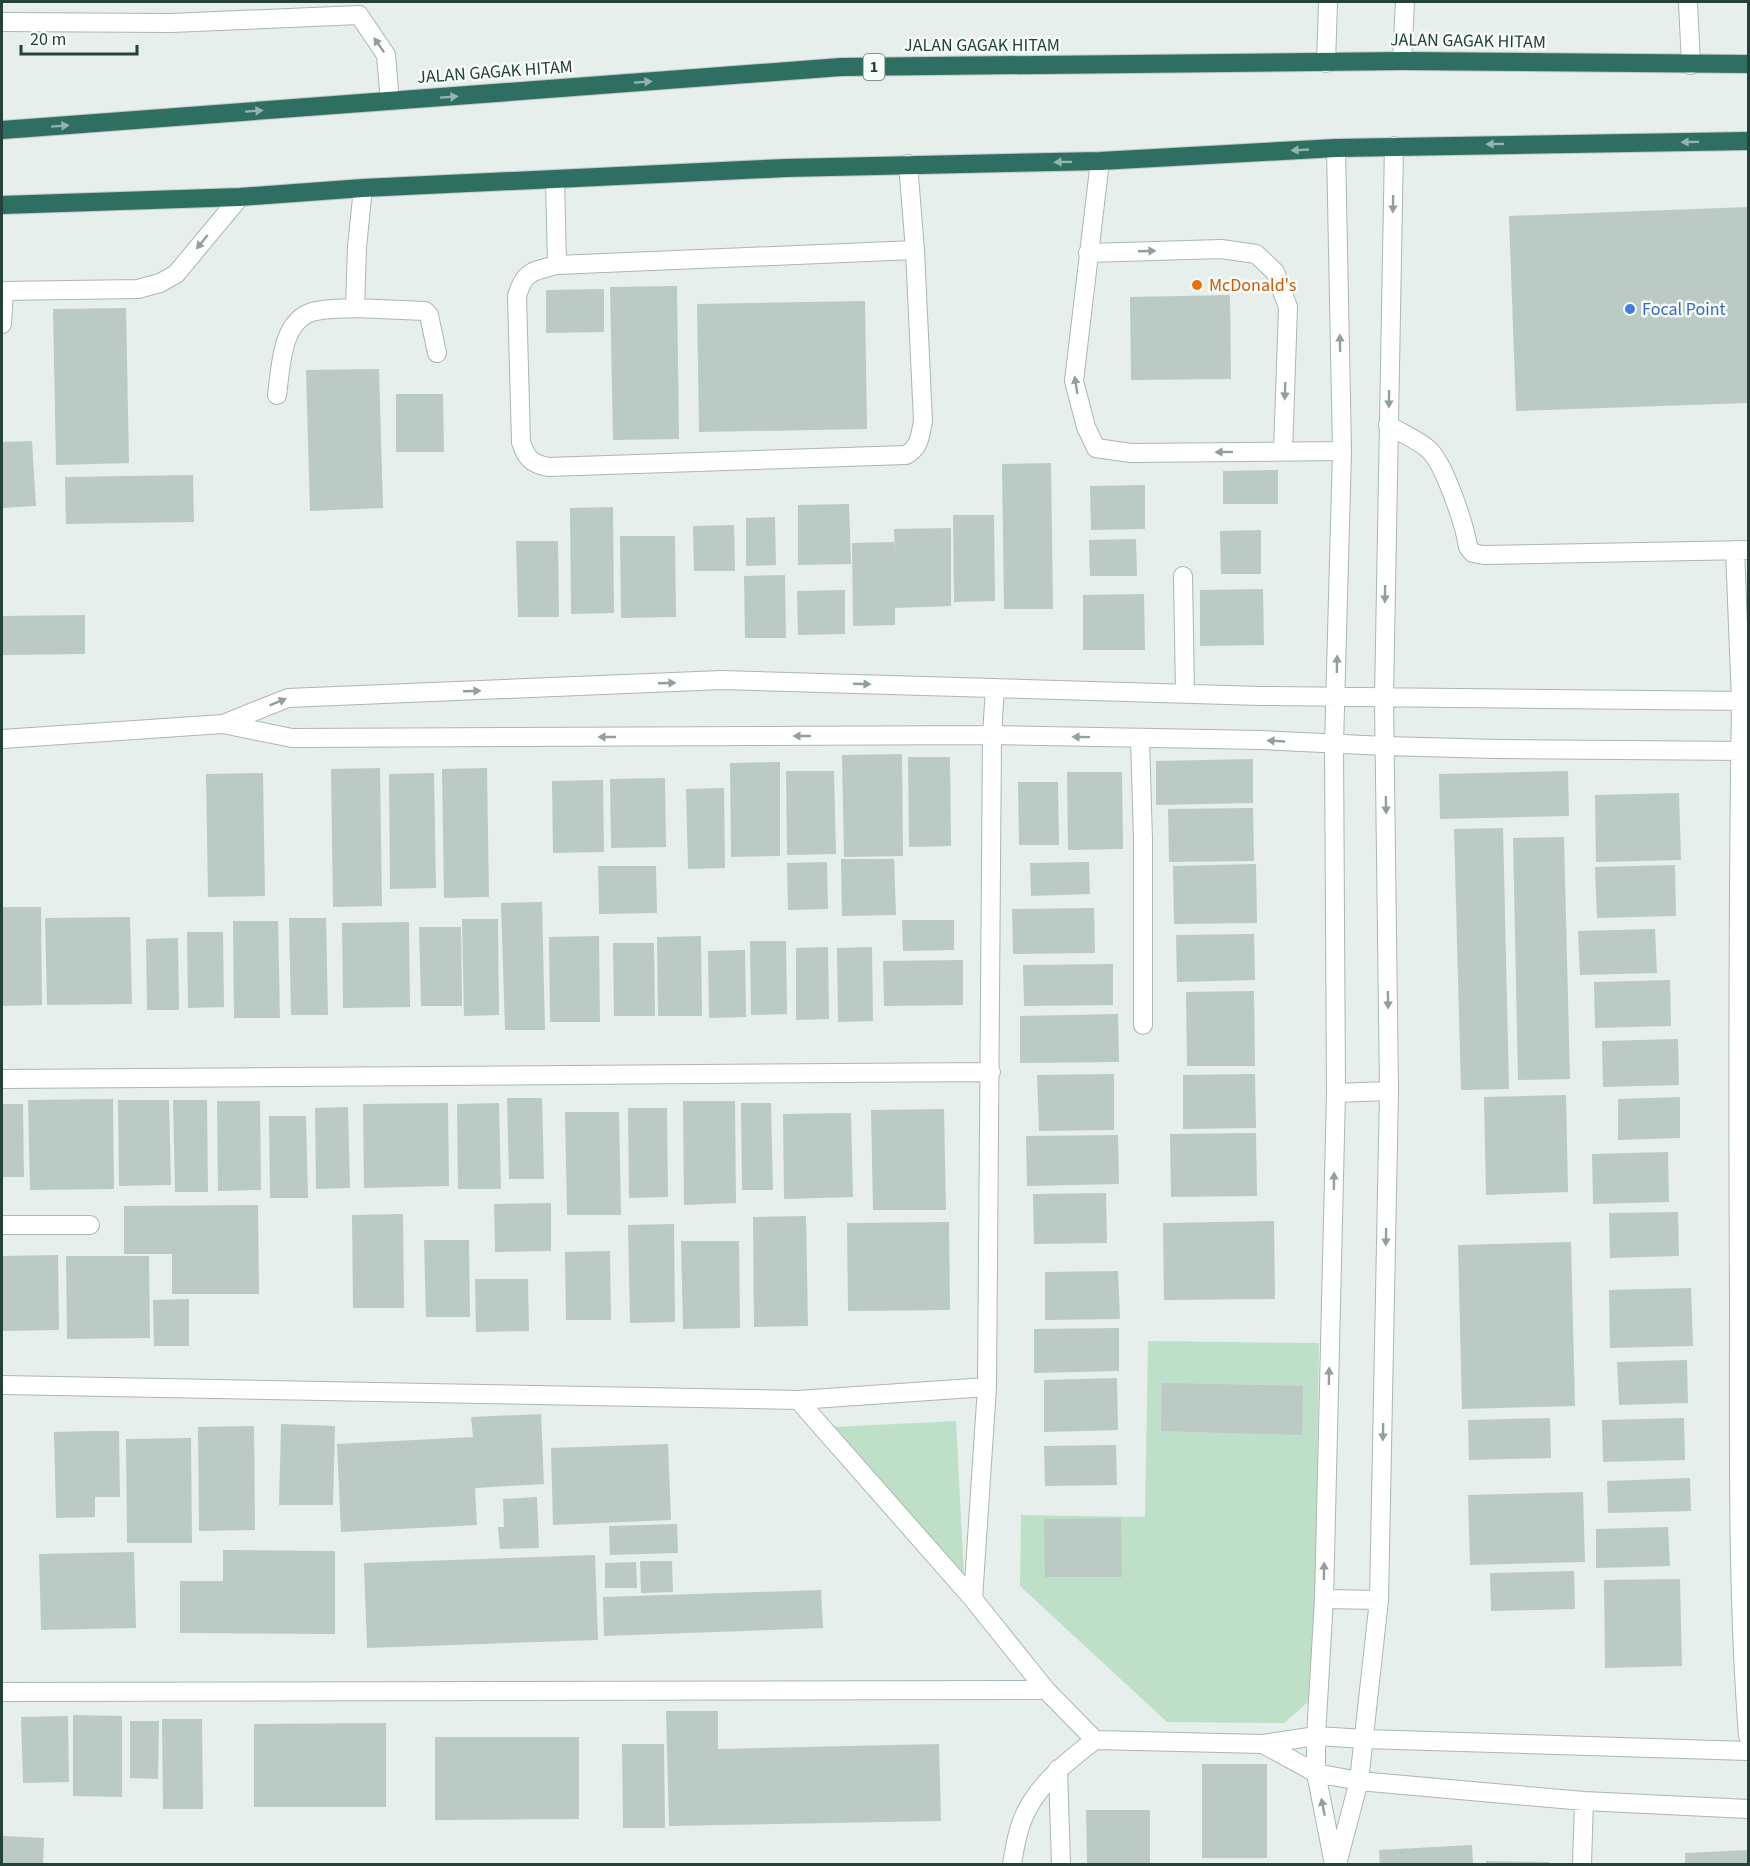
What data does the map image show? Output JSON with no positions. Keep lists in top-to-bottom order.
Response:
{
  "streets": {
    "highway": ["JALAN GAGAK HITAM", "1"]
  },
  "places": ["McDonald's", "Focal Point"],
  "scale_bar": "20 m"
}
